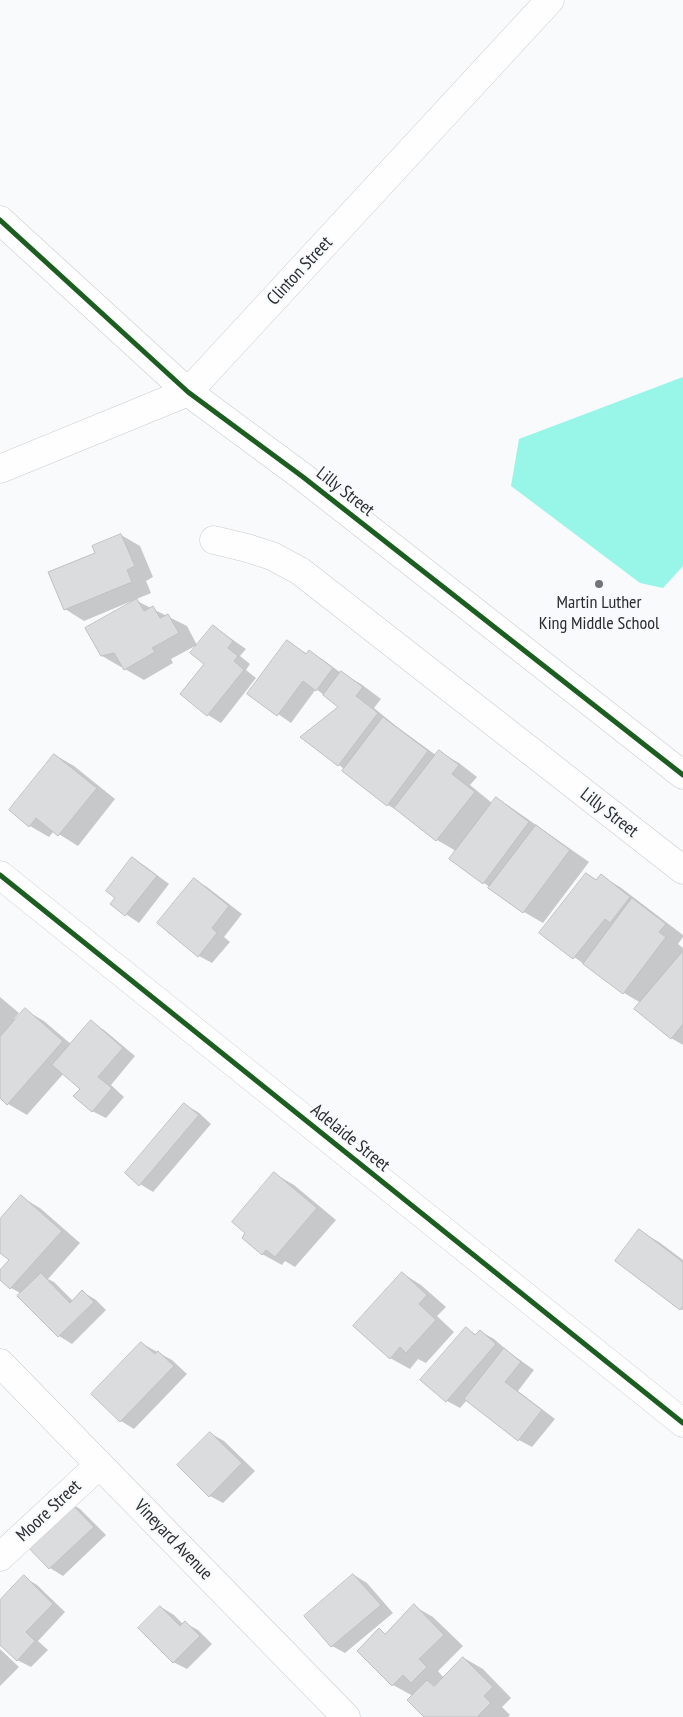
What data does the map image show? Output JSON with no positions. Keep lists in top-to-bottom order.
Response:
{
  "streets": {
    "street": [
      "Clinton Street",
      "Lilly Street",
      "Adelaide Street",
      "Moore Street",
      "Vineyard Avenue"
    ]
  },
  "crossings": [
    ["Clinton Street", "Lilly Street"],
    ["Moore Street", "Vineyard Avenue"]
  ],
  "places": ["Martin Luther King Middle School"]
}
